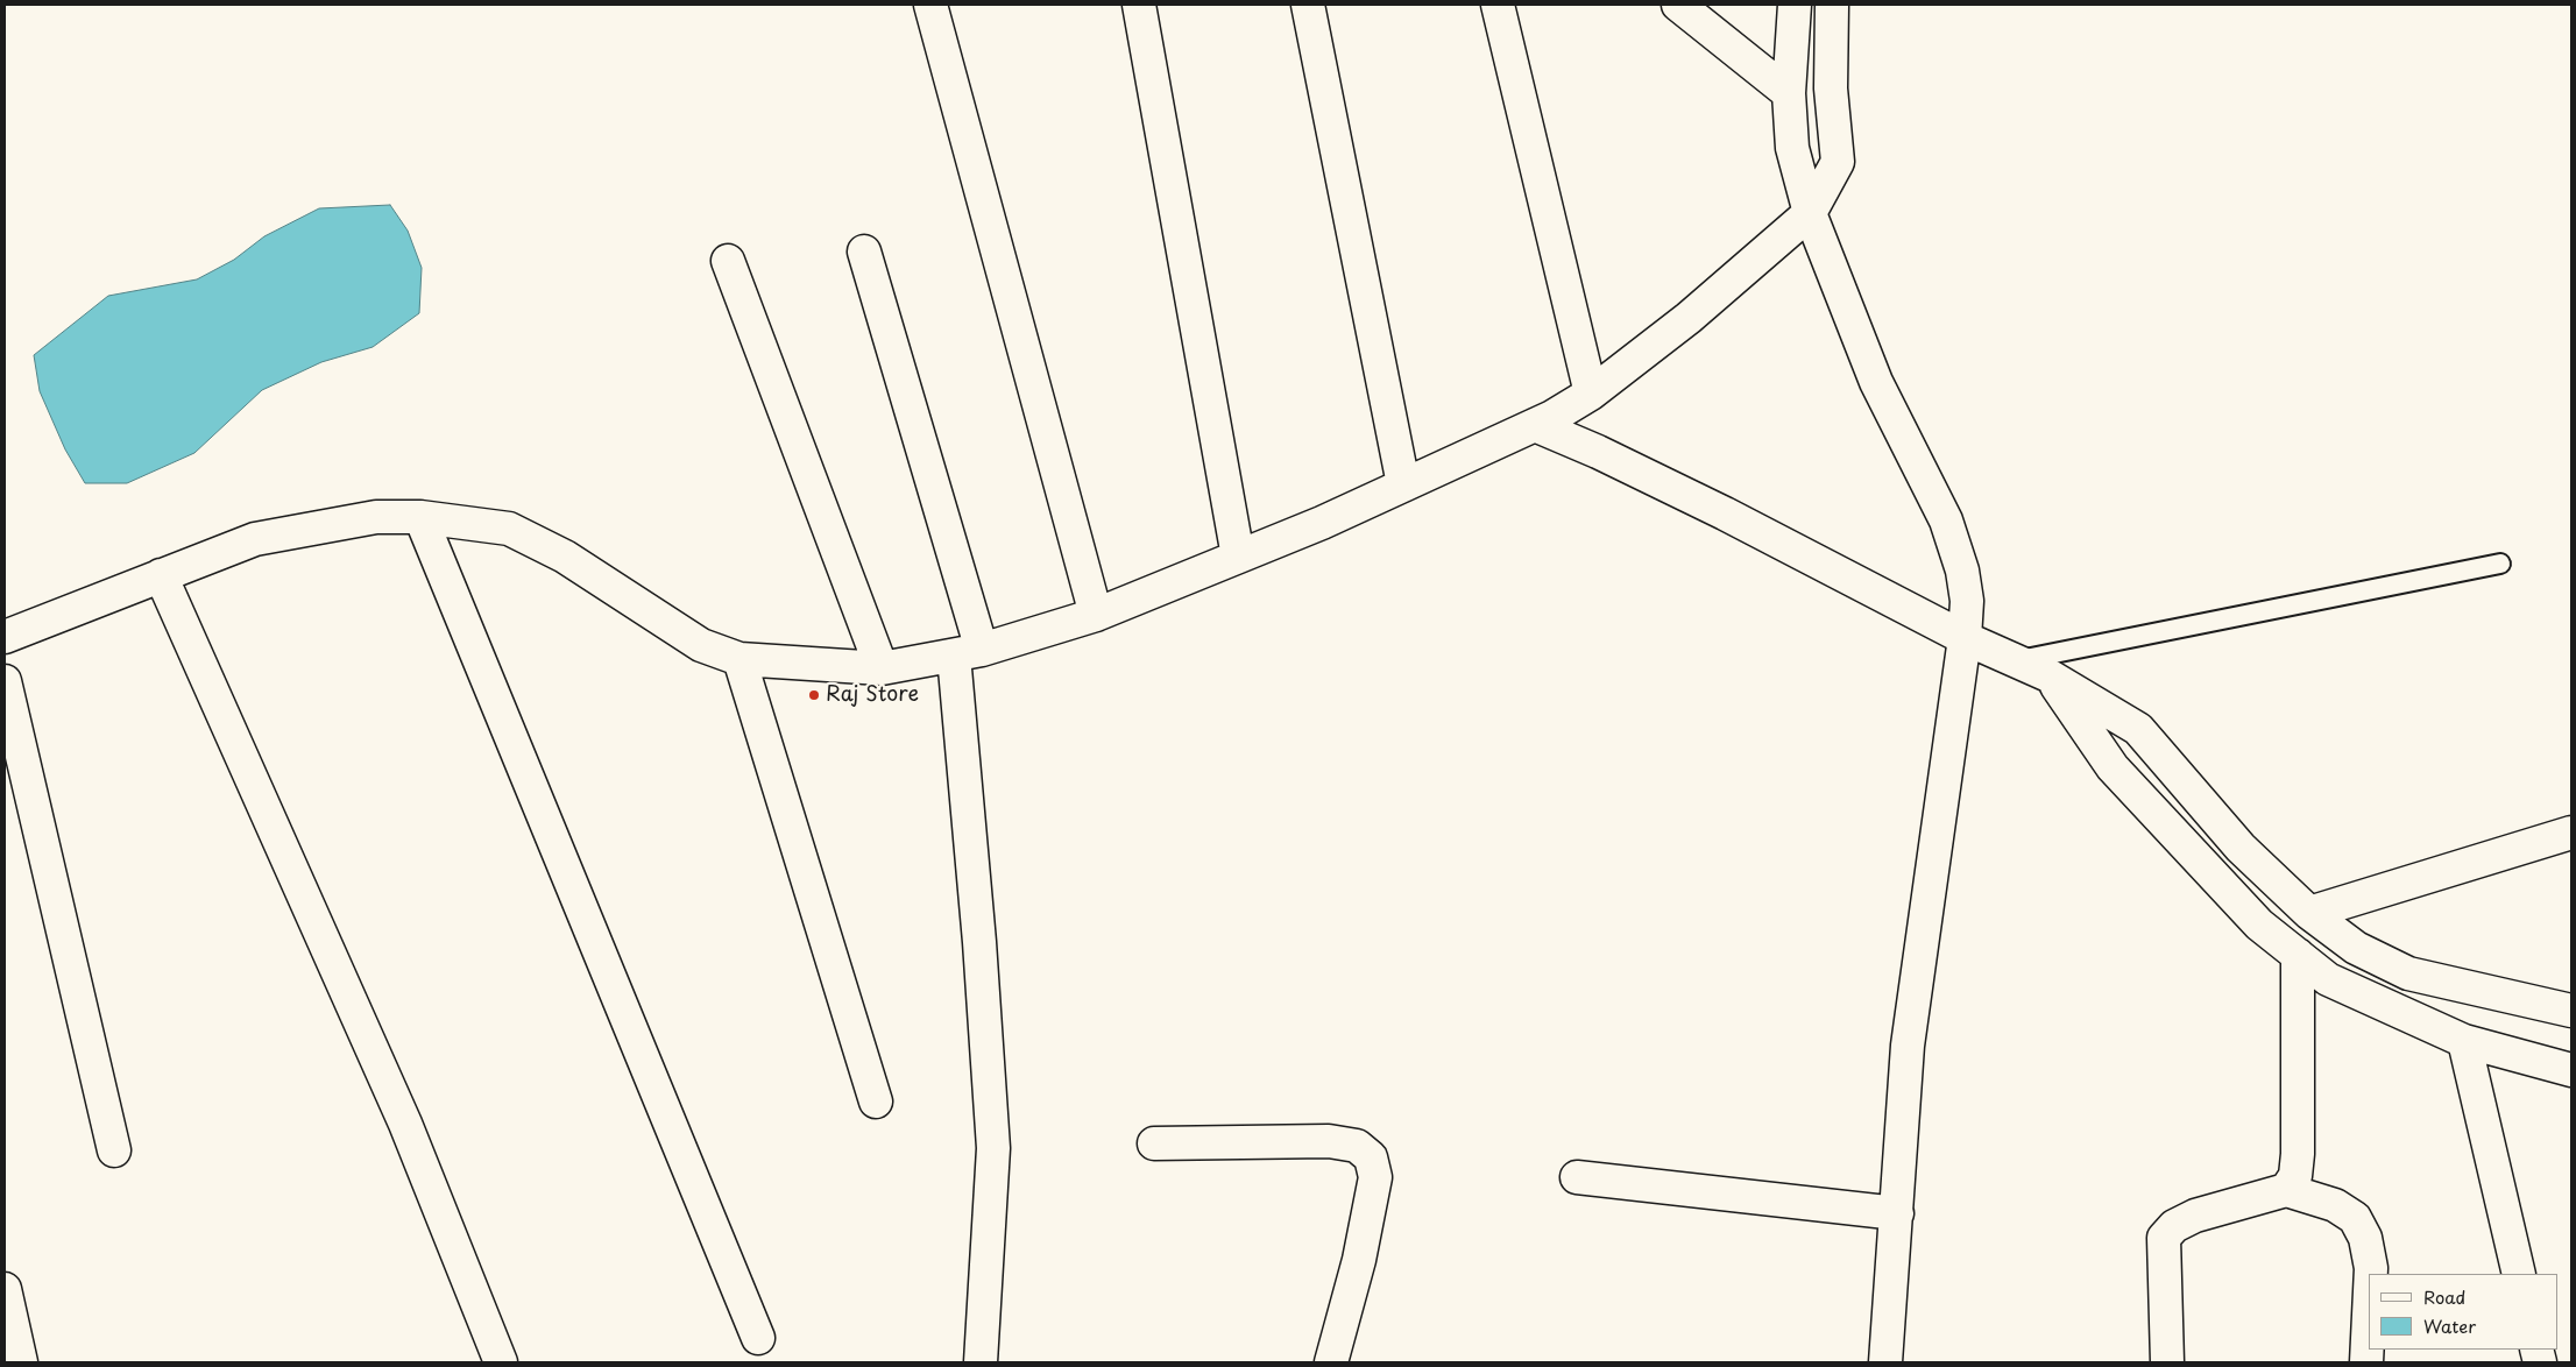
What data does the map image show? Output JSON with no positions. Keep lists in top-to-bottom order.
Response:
{
  "places": ["Raj Store"],
  "legend": ["Road", "Water"]
}
